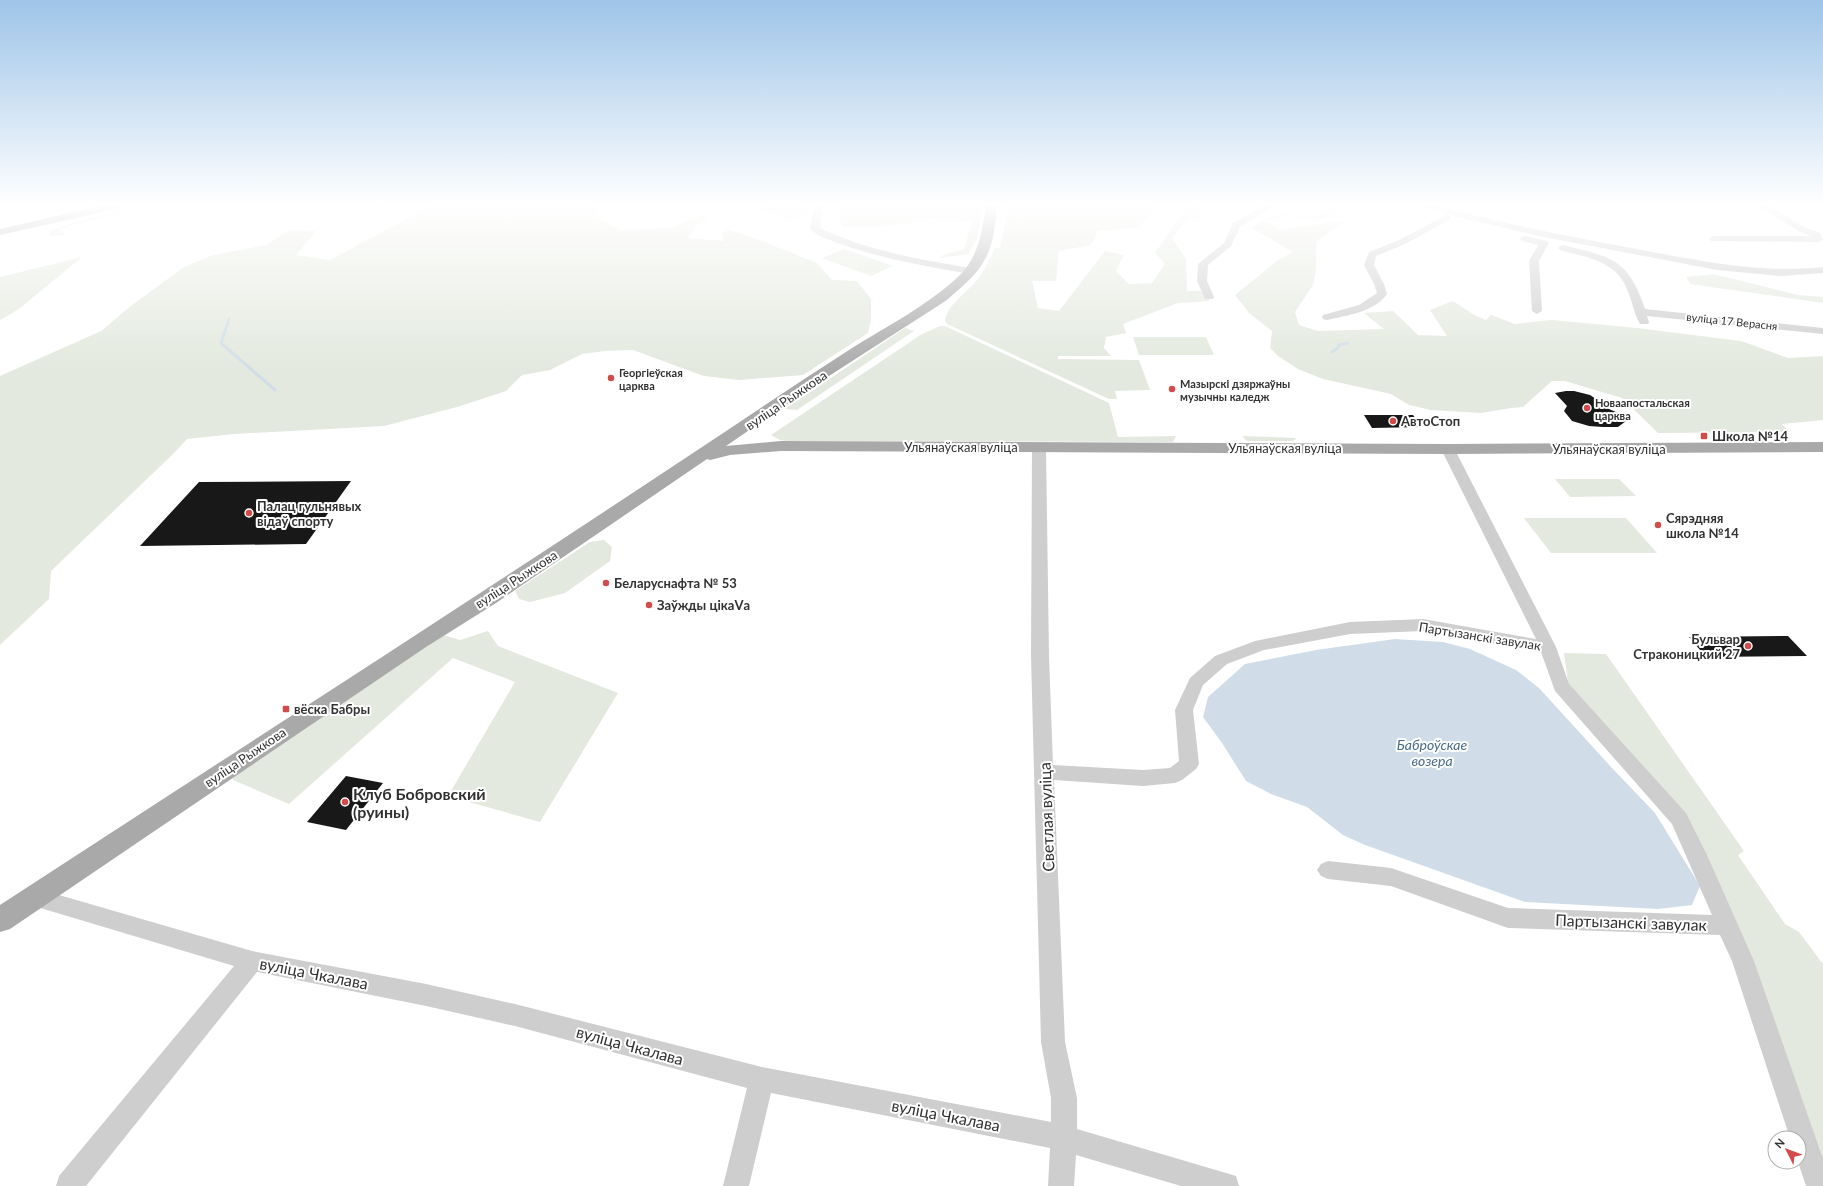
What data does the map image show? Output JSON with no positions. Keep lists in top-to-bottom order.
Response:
{
  "streets": {
    "main road": ["вуліца Рыжкова", "Ульянаўская вуліца"],
    "street": [
      "вуліца 17 Верасня",
      "Партызанскі завулак",
      "Светлая вуліца",
      "вуліца Чкалава"
    ]
  },
  "crossings": [
    ["вуліца Рыжкова", "Ульянаўская вуліца"],
    ["вуліца Рыжкова", "вуліца Чкалава"],
    ["Ульянаўская вуліца", "Партызанскі завулак"],
    ["Ульянаўская вуліца", "Светлая вуліца"],
    ["Партызанскі завулак", "Светлая вуліца"],
    ["Светлая вуліца", "вуліца Чкалава"]
  ],
  "water": ["Баброўскае возера"],
  "places": {
    "other": [
      "Георгіеўская царква",
      "Мазырскі дзяржаўны музычны каледж",
      "Новаапостальская царква",
      "АвтоСтоп",
      "Палац гульнявых відаў спорту",
      "Сярэдняя школа №14",
      "Беларуснафта № 53",
      "Заўжды цікаVа",
      "Бульвар Страконицкий 27",
      "Клуб Бобровский (руины)"
    ],
    "transit": ["Школа №14", "вёска Бабры"]
  },
  "north": "top left"
}
